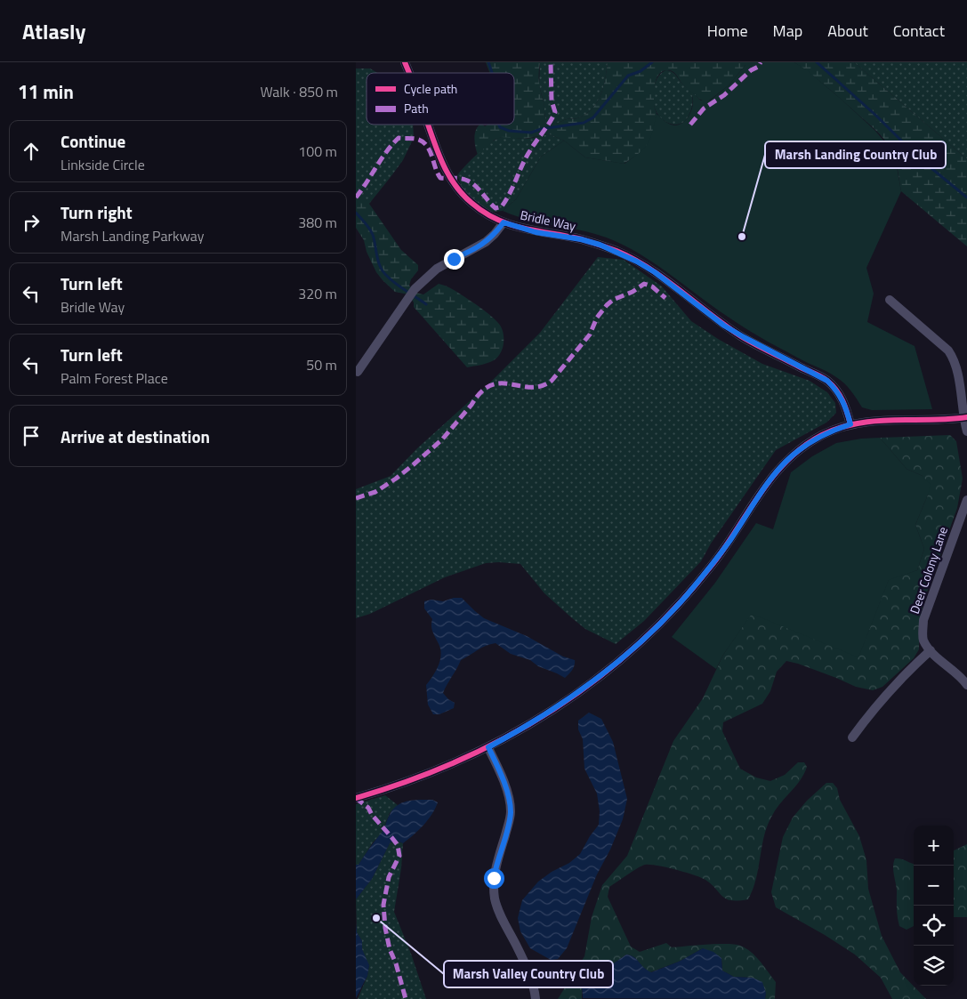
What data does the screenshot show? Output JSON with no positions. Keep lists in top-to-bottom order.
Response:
{
  "streets": {
    "street": ["Bridle Way", "Deer Colony Lane"]
  },
  "places": ["Marsh Landing Country Club", "Marsh Valley Country Club"],
  "legend": ["Cycle path", "Path"],
  "page": {
    "header": "Atlasly",
    "nav": [
      "Home",
      "Map",
      "About",
      "Contact"
    ],
    "heading": ["11 min", "Walk · 850 m"],
    "list": [
      ["Continue", "Linkside Circle", "100 m"],
      ["Turn right", "Marsh Landing Parkway", "380 m"],
      ["Turn left", "Bridle Way", "320 m"],
      ["Turn left", "Palm Forest Place", "50 m"],
      "Arrive at destination"
    ],
    "map_buttons": ["+", "−"]
  }
}
